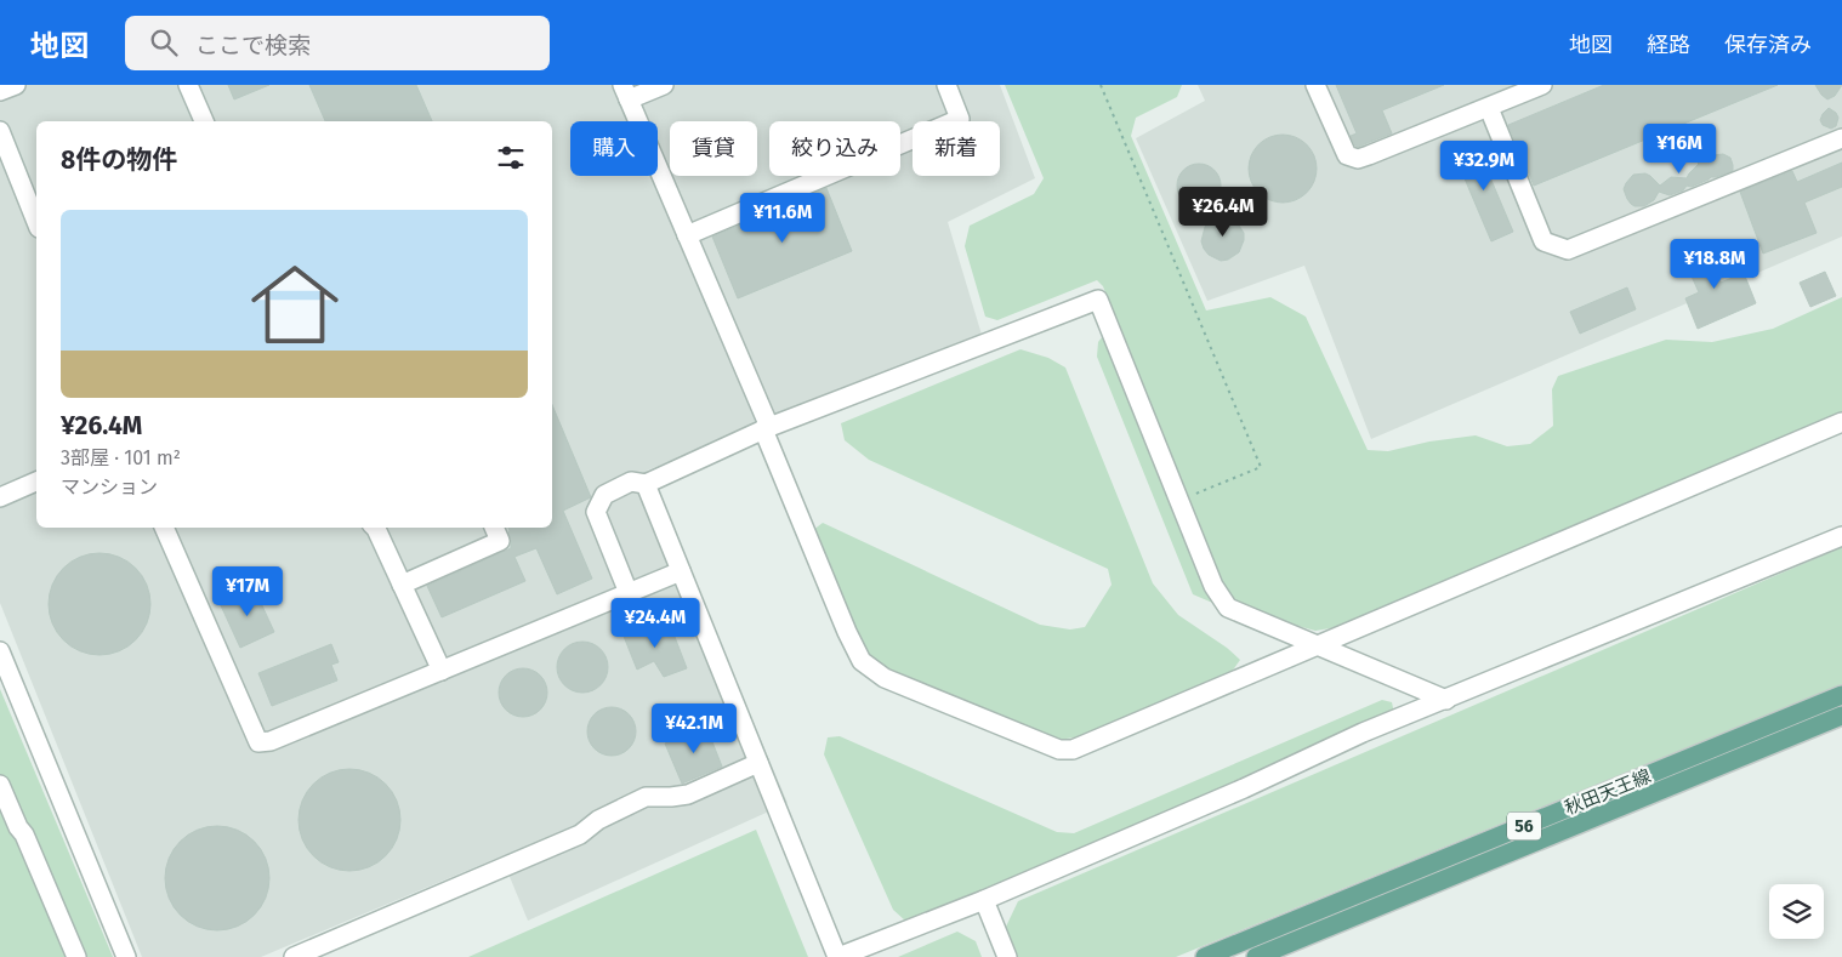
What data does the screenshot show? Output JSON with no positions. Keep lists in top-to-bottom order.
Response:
{
  "streets": {
    "main road": ["秋田天王線", "56"]
  },
  "page": {
    "header": "地図",
    "search": "ここで検索",
    "nav": ["地図", "経路", "保存済み"],
    "chip": [
      "購入",
      "賃貸",
      "絞り込み",
      "新着"
    ],
    "heading": "8件の物件",
    "price": [
      "¥16M",
      "¥32.9M",
      "¥26.4M",
      "¥11.6M",
      "¥18.8M",
      "¥17M",
      "¥24.4M",
      "¥42.1M"
    ],
    "list": [
      {
        "name": "¥26.4M",
        "note": "3部屋 · 101 m² · マンション"
      }
    ]
  }
}
